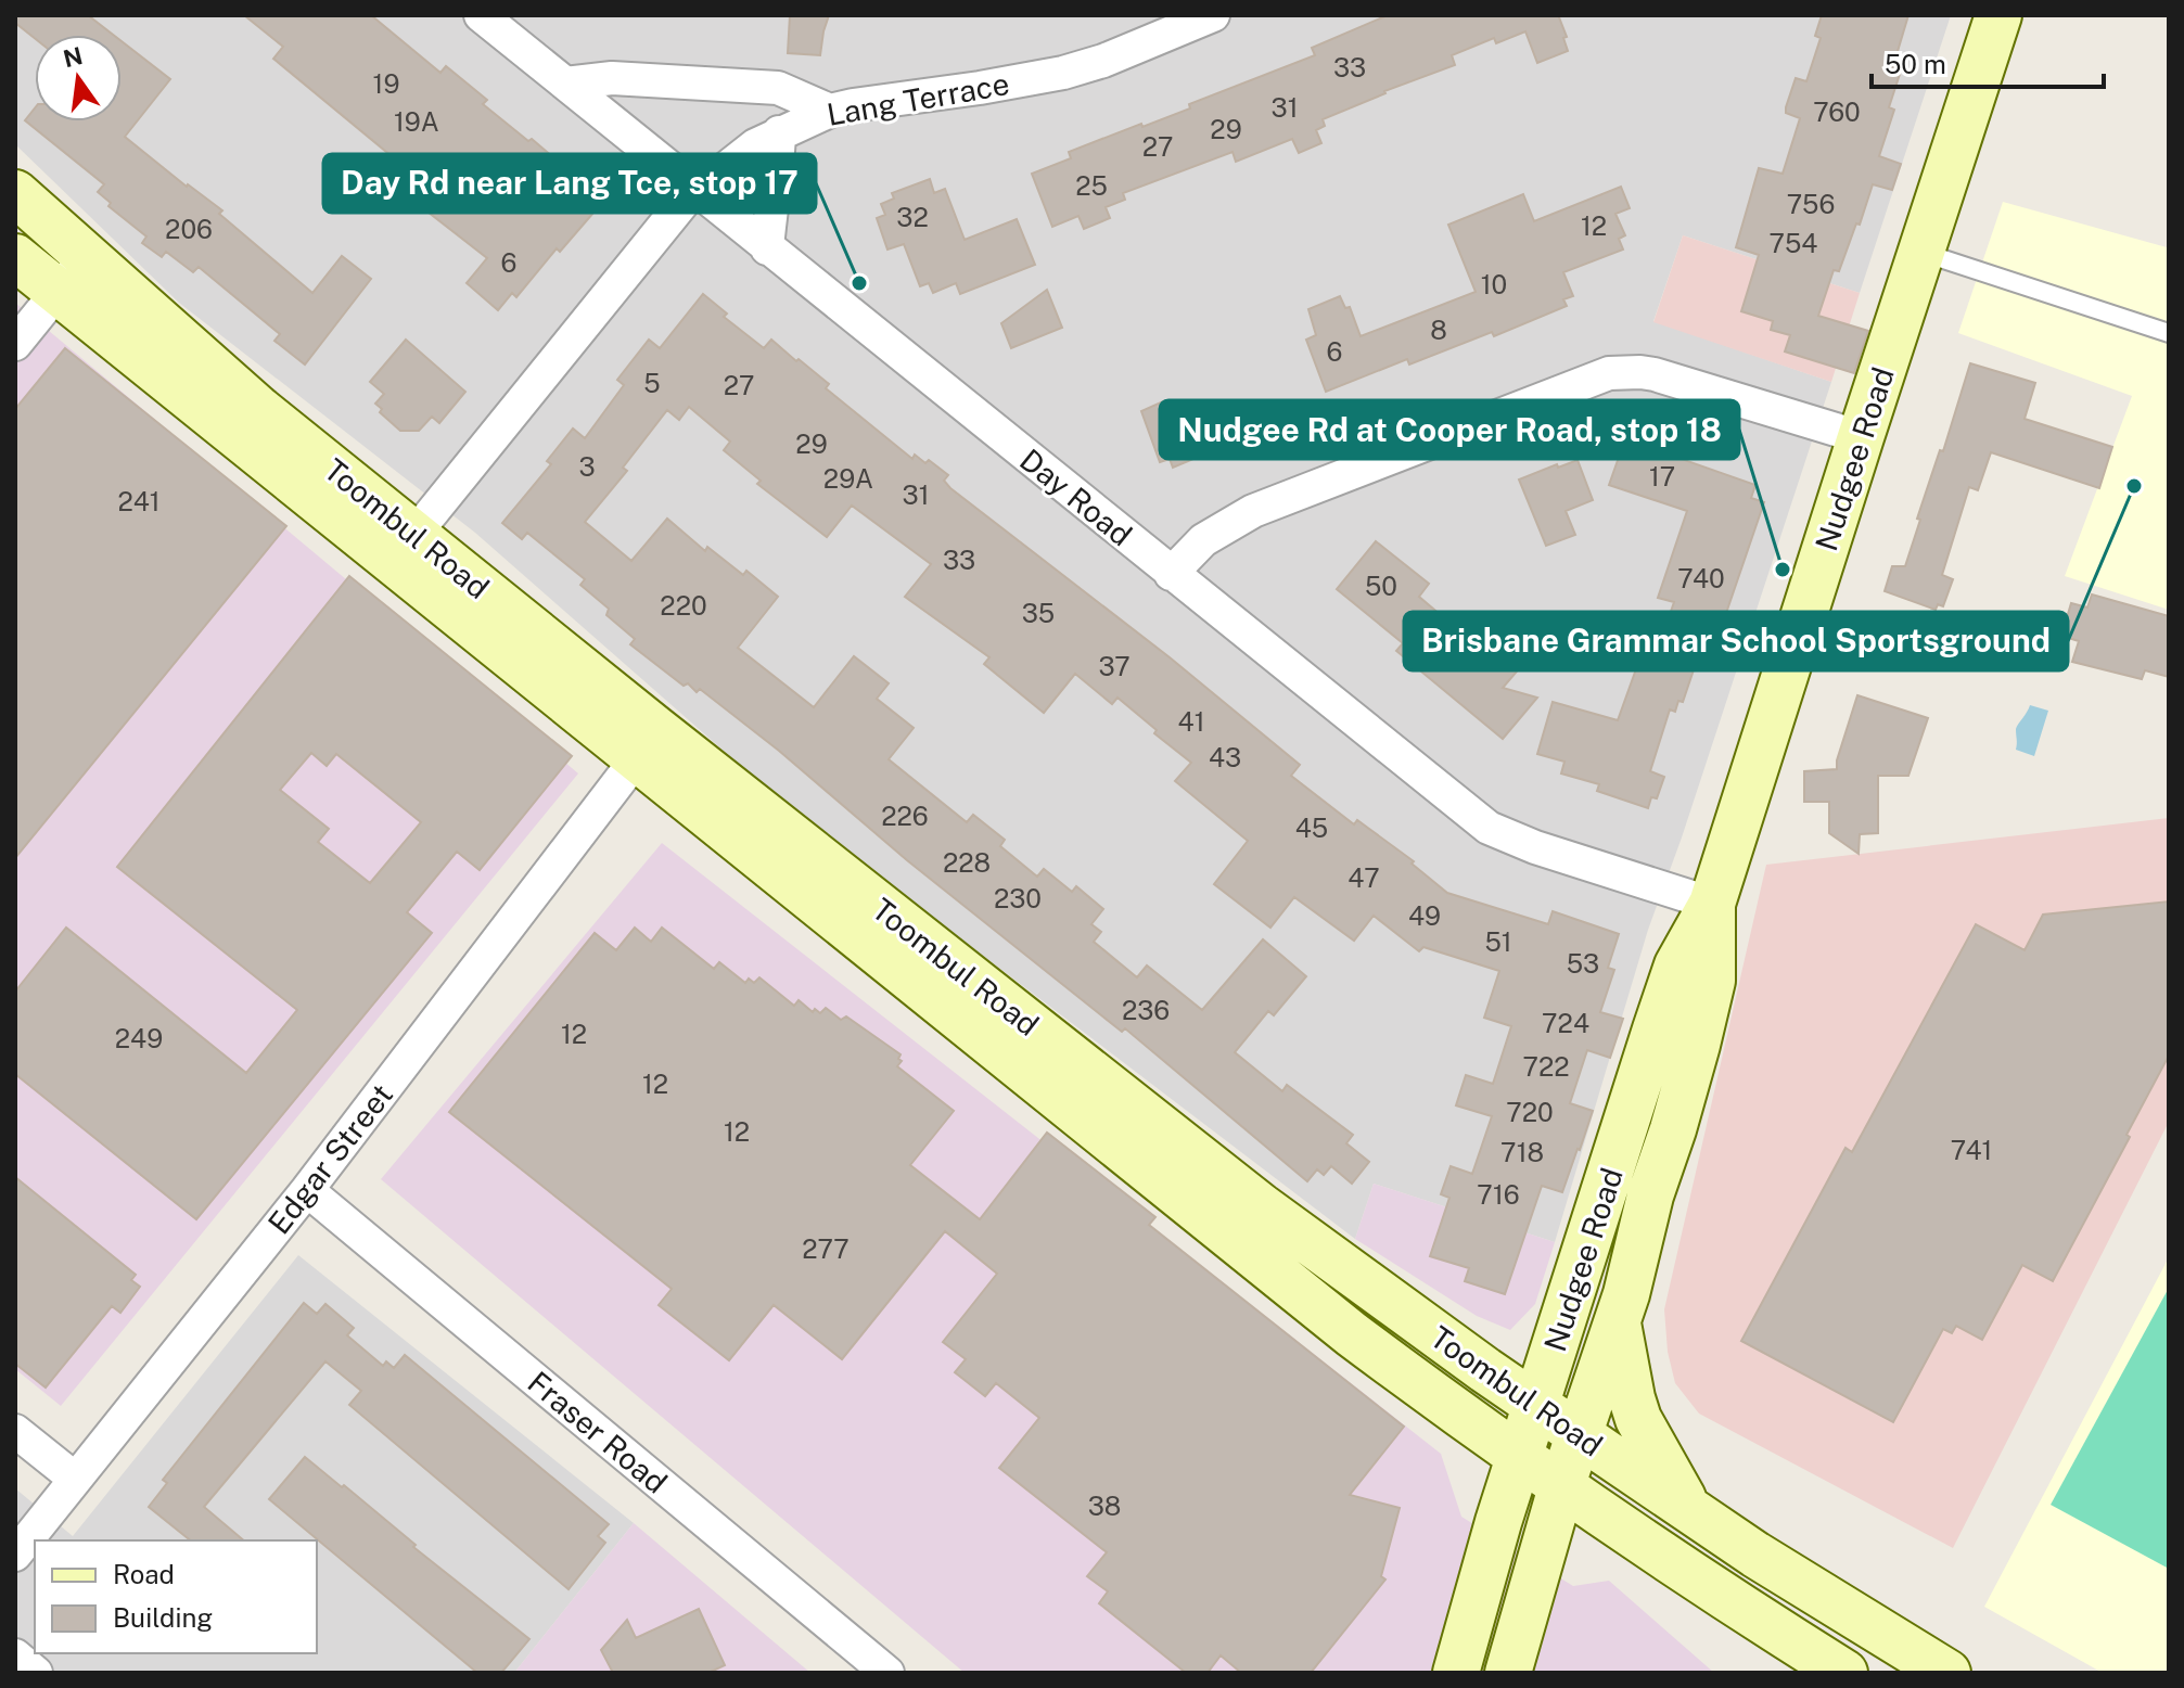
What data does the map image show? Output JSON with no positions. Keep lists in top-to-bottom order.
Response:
{
  "streets": {
    "main road": ["Nudgee Road", "Toombul Road"],
    "street": [
      "Lang Terrace",
      "Day Road",
      "Edgar Street",
      "Fraser Road"
    ]
  },
  "crossings": [
    ["Lang Terrace", "Day Road"],
    ["Lang Terrace", "Toombul Road"],
    ["Nudgee Road", "Day Road"],
    ["Nudgee Road", "Toombul Road"],
    ["Toombul Road", "Edgar Street"],
    ["Edgar Street", "Fraser Road"]
  ],
  "places": ["Day Rd near Lang Tce, stop 17", "Brisbane Grammar School Sportsground", "Nudgee Rd at Cooper Road, stop 18"],
  "house_numbers": [
    "33",
    "19",
    "31",
    "760",
    "19A",
    "29",
    "27",
    "25",
    "756",
    "32",
    "12",
    "206",
    "754",
    "6",
    "10",
    "8",
    "6",
    "5",
    "27",
    "29",
    "3",
    "17",
    "29A",
    "31",
    "241",
    "33",
    "740",
    "50",
    "220",
    "35",
    "37",
    "41",
    "43",
    "226",
    "45",
    "228",
    "47",
    "230",
    "49",
    "51",
    "53",
    "236",
    "724",
    "12",
    "249",
    "722",
    "12",
    "720",
    "12",
    "741",
    "718",
    "716",
    "277",
    "38"
  ],
  "legend": ["Road", "Building"],
  "scale_bar": "50 m",
  "north": "top"
}
